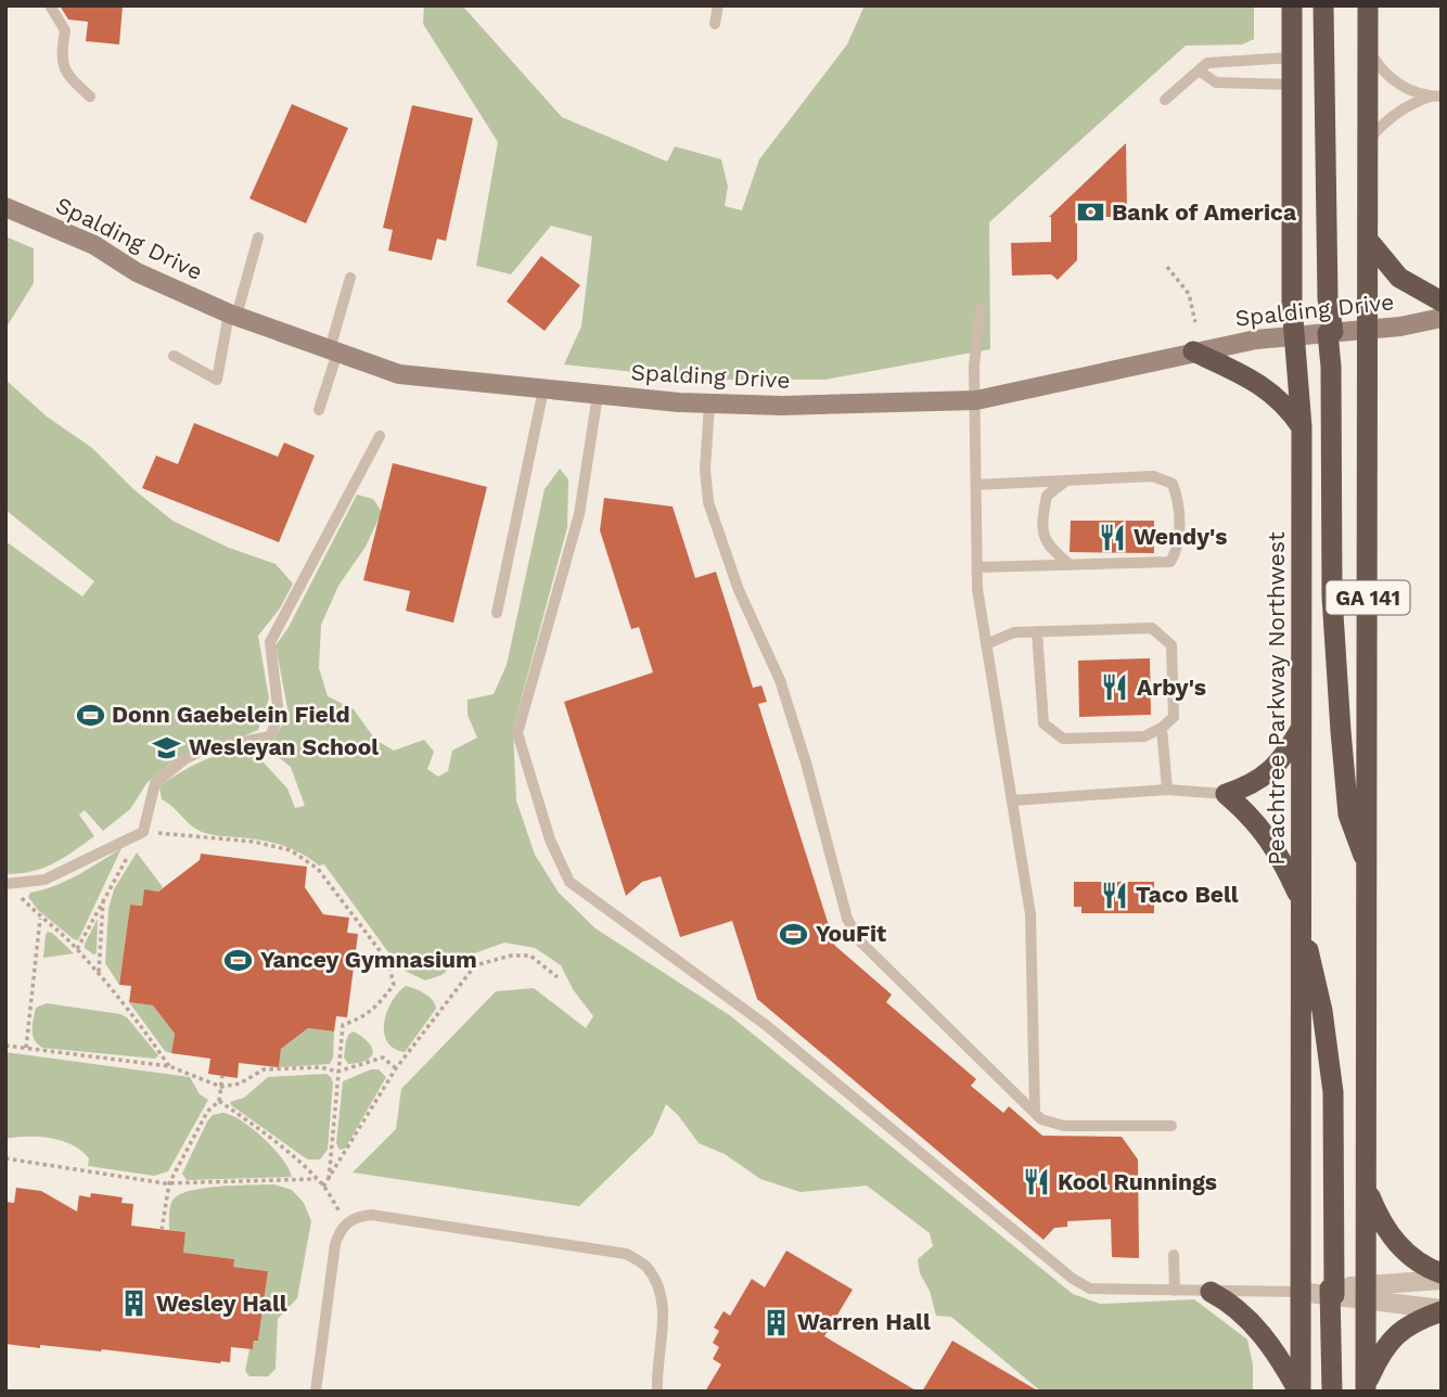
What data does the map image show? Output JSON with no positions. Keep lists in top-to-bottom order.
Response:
{
  "streets": {
    "highway": ["GA 141", "Peachtree Parkway Northwest"],
    "main road": ["Spalding Drive"]
  },
  "crossings": [
    ["Spalding Drive", "GA 141"],
    ["Spalding Drive", "Peachtree Parkway Northwest"]
  ],
  "places": {
    "bank": ["Bank of America"],
    "restaurant": [
      "Wendy's",
      "Arby's",
      "Taco Bell",
      "Kool Runnings"
    ],
    "sports": ["Donn Gaebelein Field", "YouFit", "Yancey Gymnasium"],
    "school or university": ["Wesleyan School"],
    "building": ["Wesley Hall", "Warren Hall"]
  }
}
